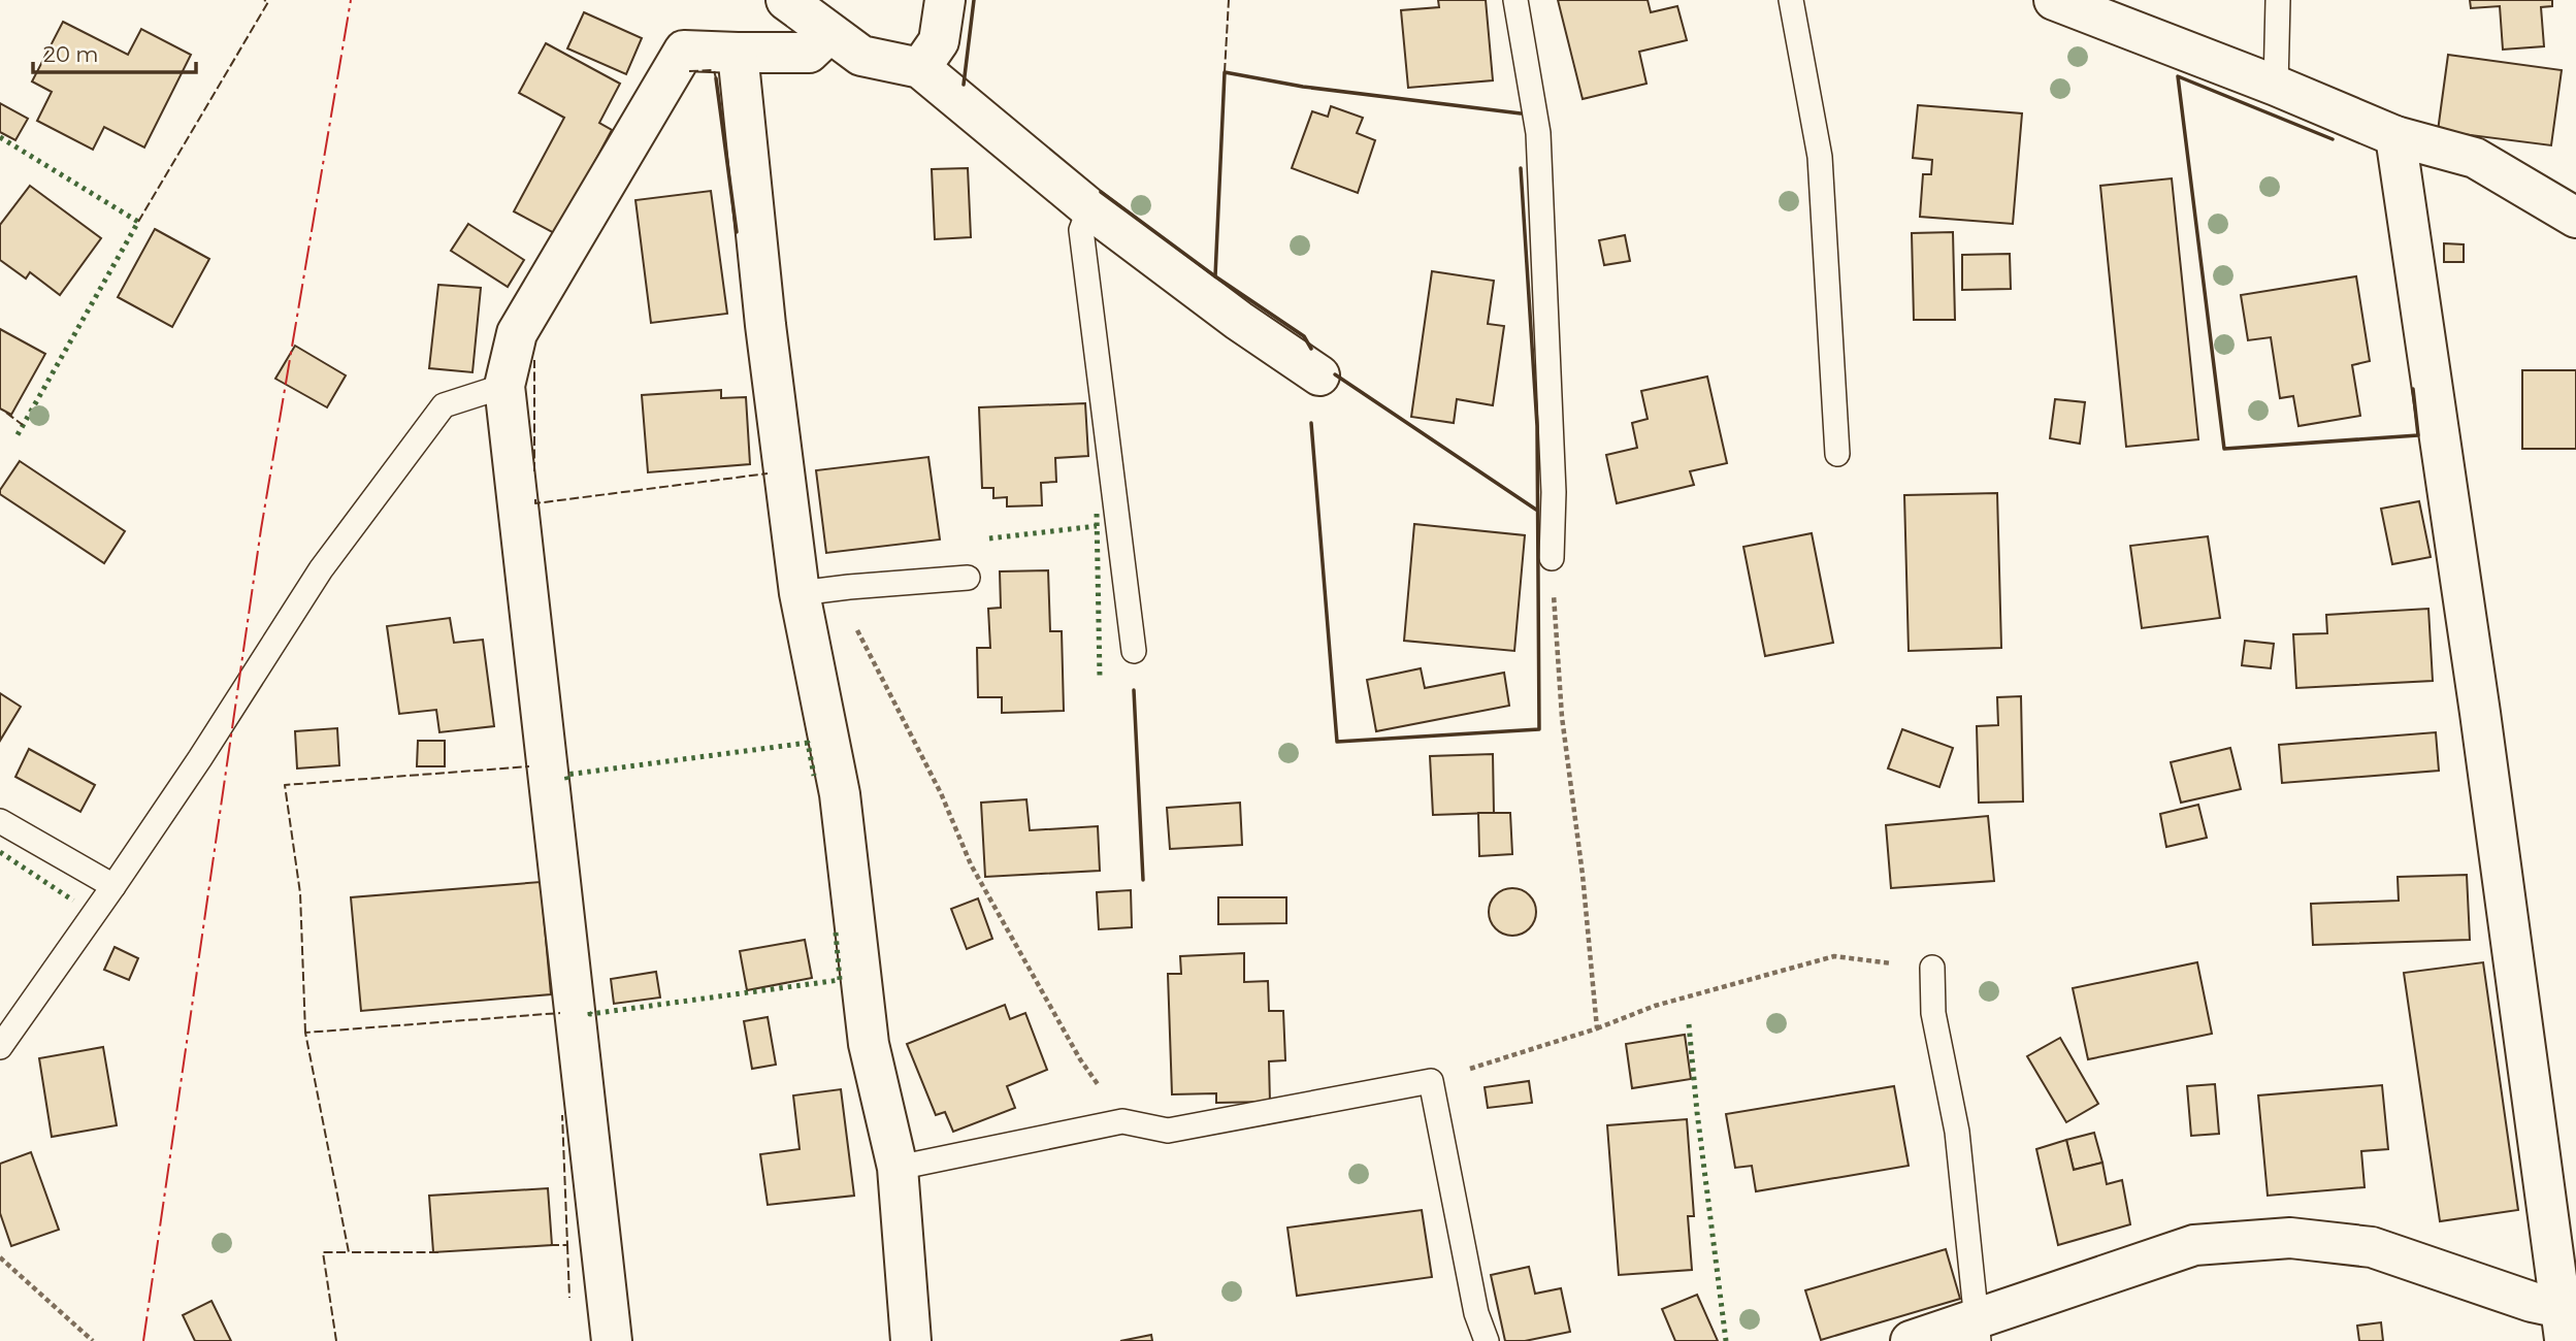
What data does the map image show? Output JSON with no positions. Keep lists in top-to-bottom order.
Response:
{
  "scale_bar": "20 m"
}
